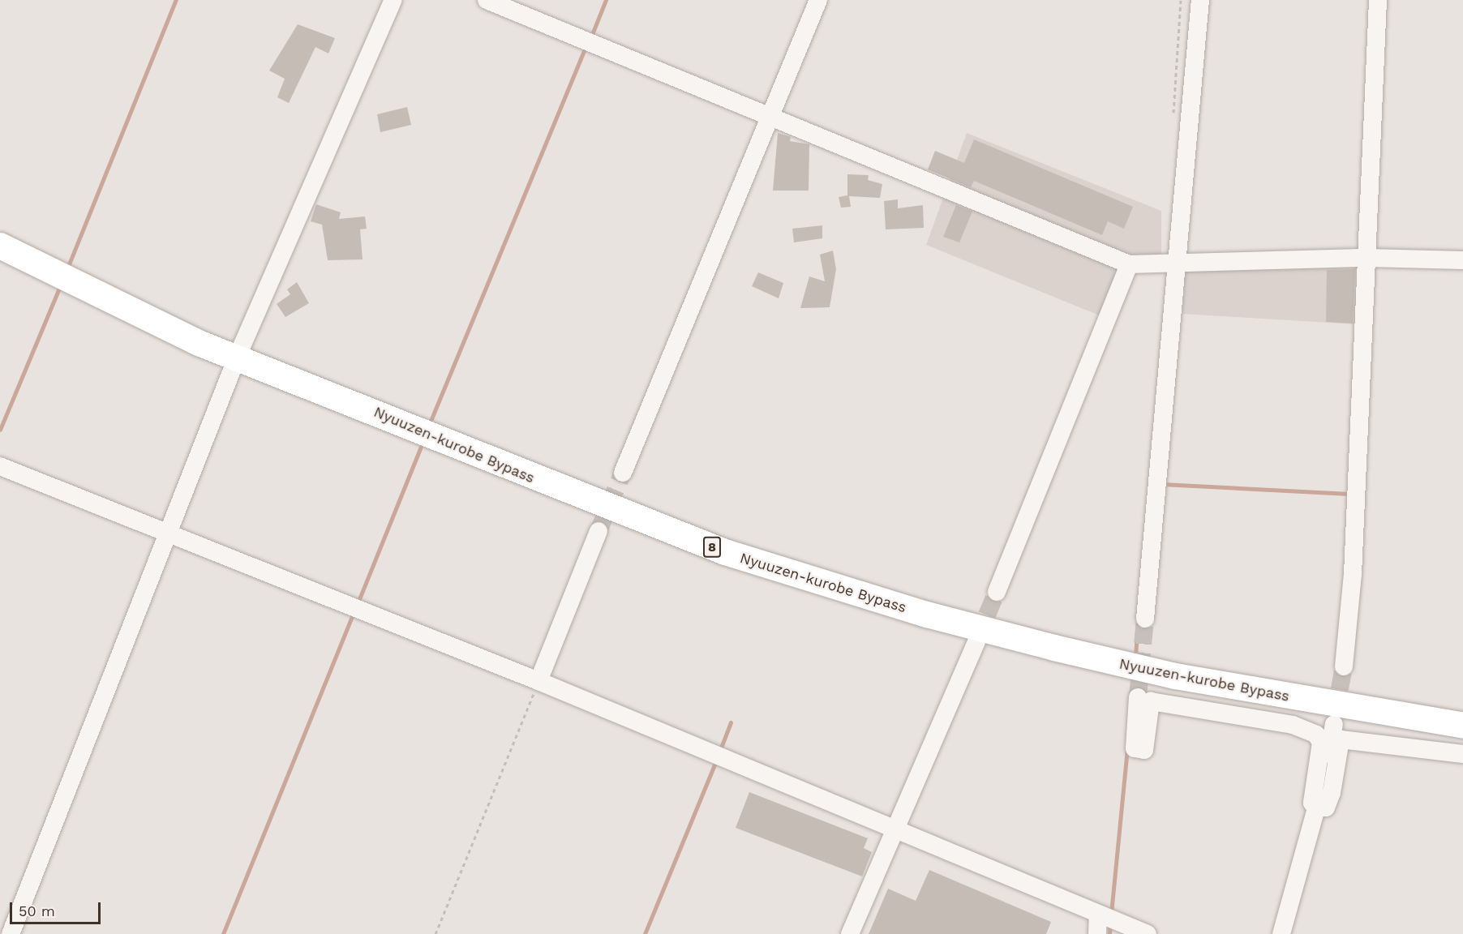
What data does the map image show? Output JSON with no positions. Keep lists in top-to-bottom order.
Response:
{
  "streets": {
    "highway": ["Nyuuzen-kurobe Bypass", "8"]
  },
  "scale_bar": "50 m"
}
